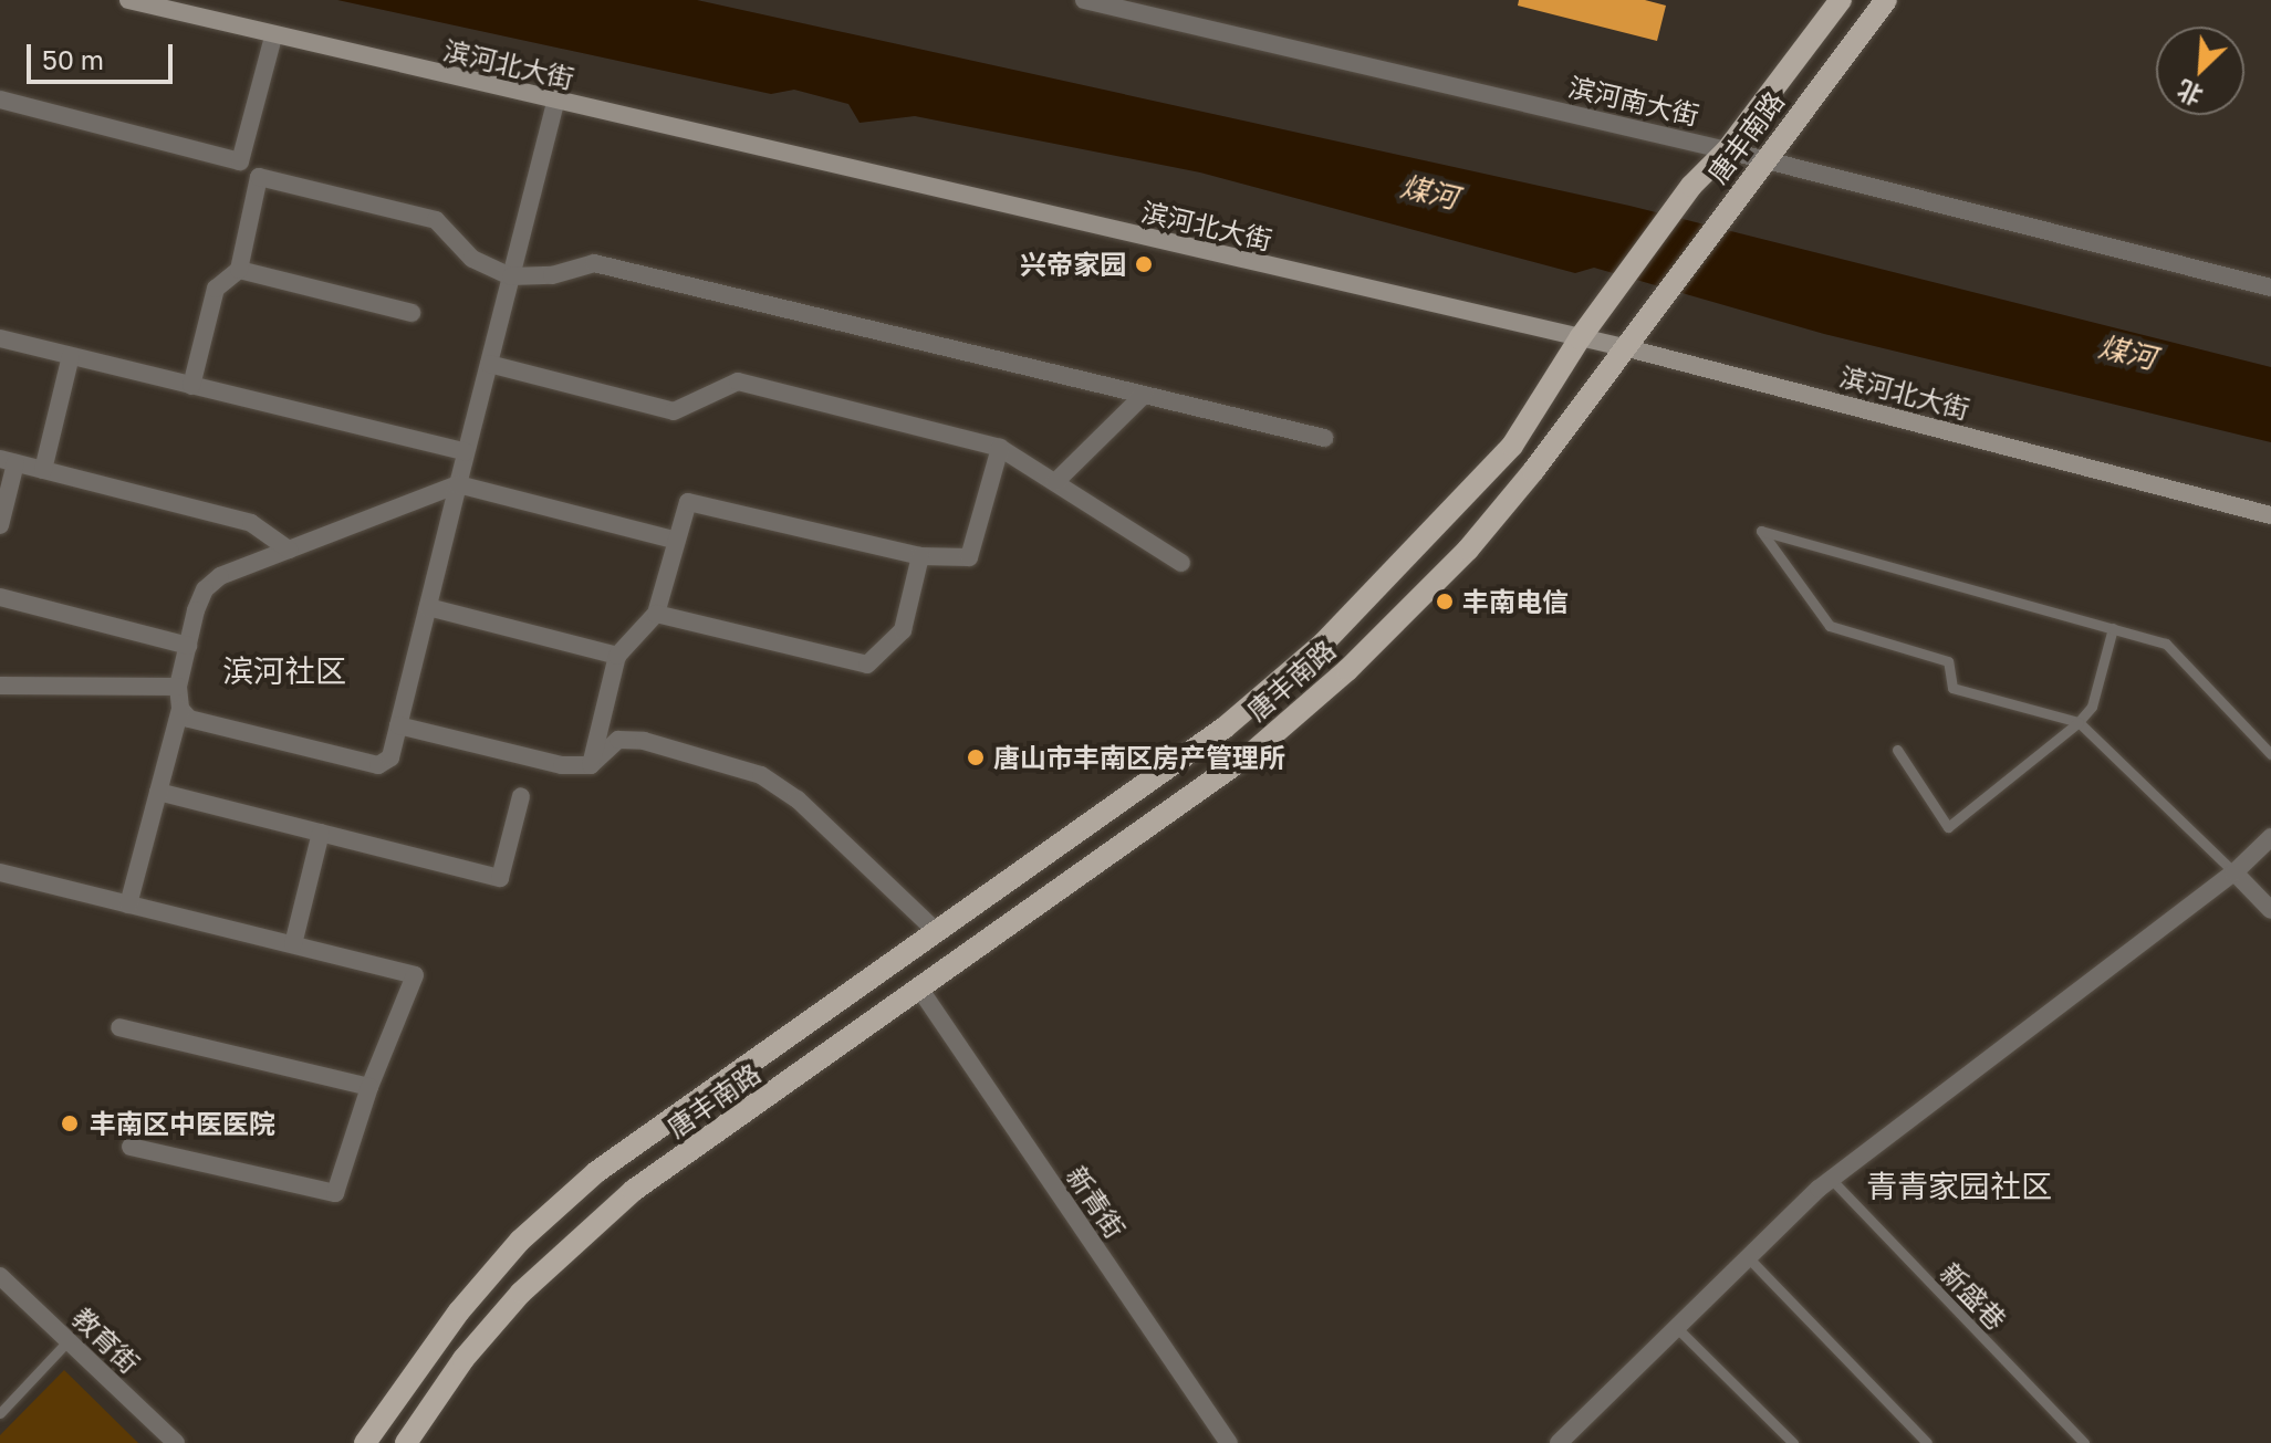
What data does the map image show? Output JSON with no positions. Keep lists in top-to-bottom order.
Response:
{
  "streets": {
    "main road": ["滨河北大街", "唐丰南路"],
    "street": ["滨河南大街", "新青街", "教育街"],
    "lane": ["新盛巷"]
  },
  "crossings": [
    ["滨河北大街", "唐丰南路"],
    ["滨河南大街", "唐丰南路"],
    ["唐丰南路", "新青街"]
  ],
  "districts": ["滨河社区", "青青家园社区"],
  "water": ["煤河"],
  "places": [
    "兴帝家园",
    "丰南电信",
    "唐山市丰南区房产管理所",
    "丰南区中医医院"
  ],
  "scale_bar": "50 m",
  "north": "bottom left"
}
